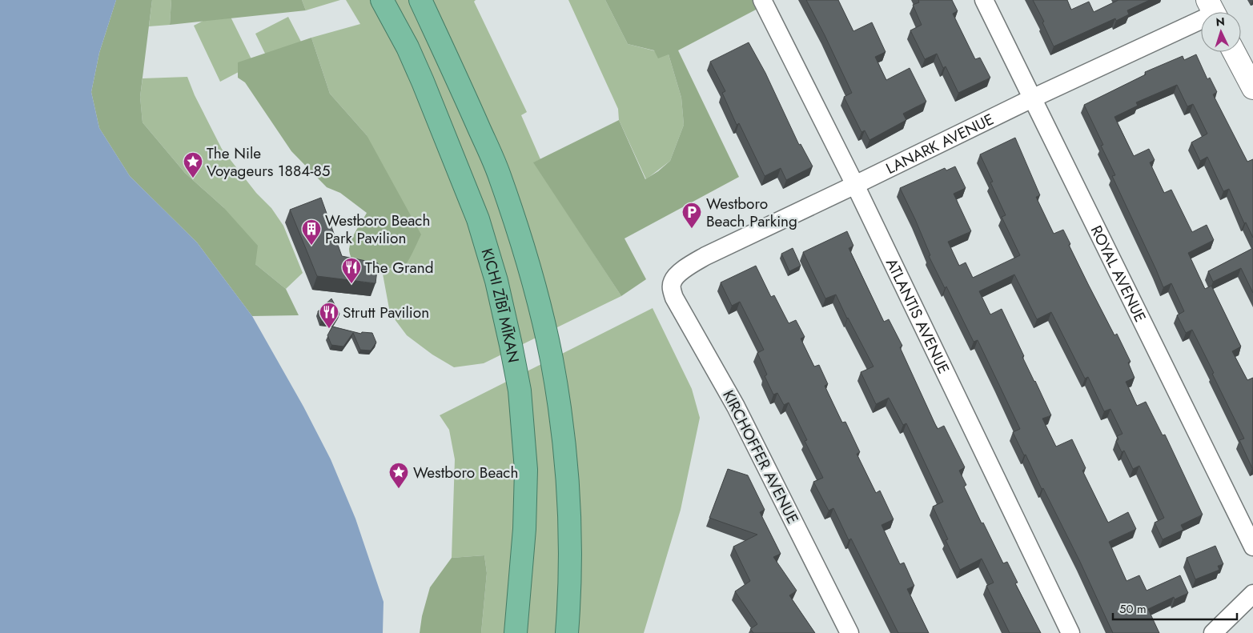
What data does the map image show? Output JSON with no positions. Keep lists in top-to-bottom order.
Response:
{
  "streets": {
    "highway": ["KICHI ZĪBĪ MĪKAN"],
    "street": [
      "LANARK AVENUE",
      "ROYAL AVENUE",
      "ATLANTIS AVENUE",
      "KIRCHOFFER AVENUE"
    ]
  },
  "crossings": [
    ["LANARK AVENUE", "ROYAL AVENUE"],
    ["LANARK AVENUE", "ATLANTIS AVENUE"],
    ["LANARK AVENUE", "KIRCHOFFER AVENUE"]
  ],
  "places": {
    "place": ["The Nile Voyageurs 1884-85", "Westboro Beach"],
    "parking": ["Westboro Beach Parking"],
    "building": ["Westboro Beach Park Pavilion"],
    "restaurant": ["The Grand", "Strutt Pavilion"]
  },
  "scale_bar": "50 m",
  "north": "top"
}
